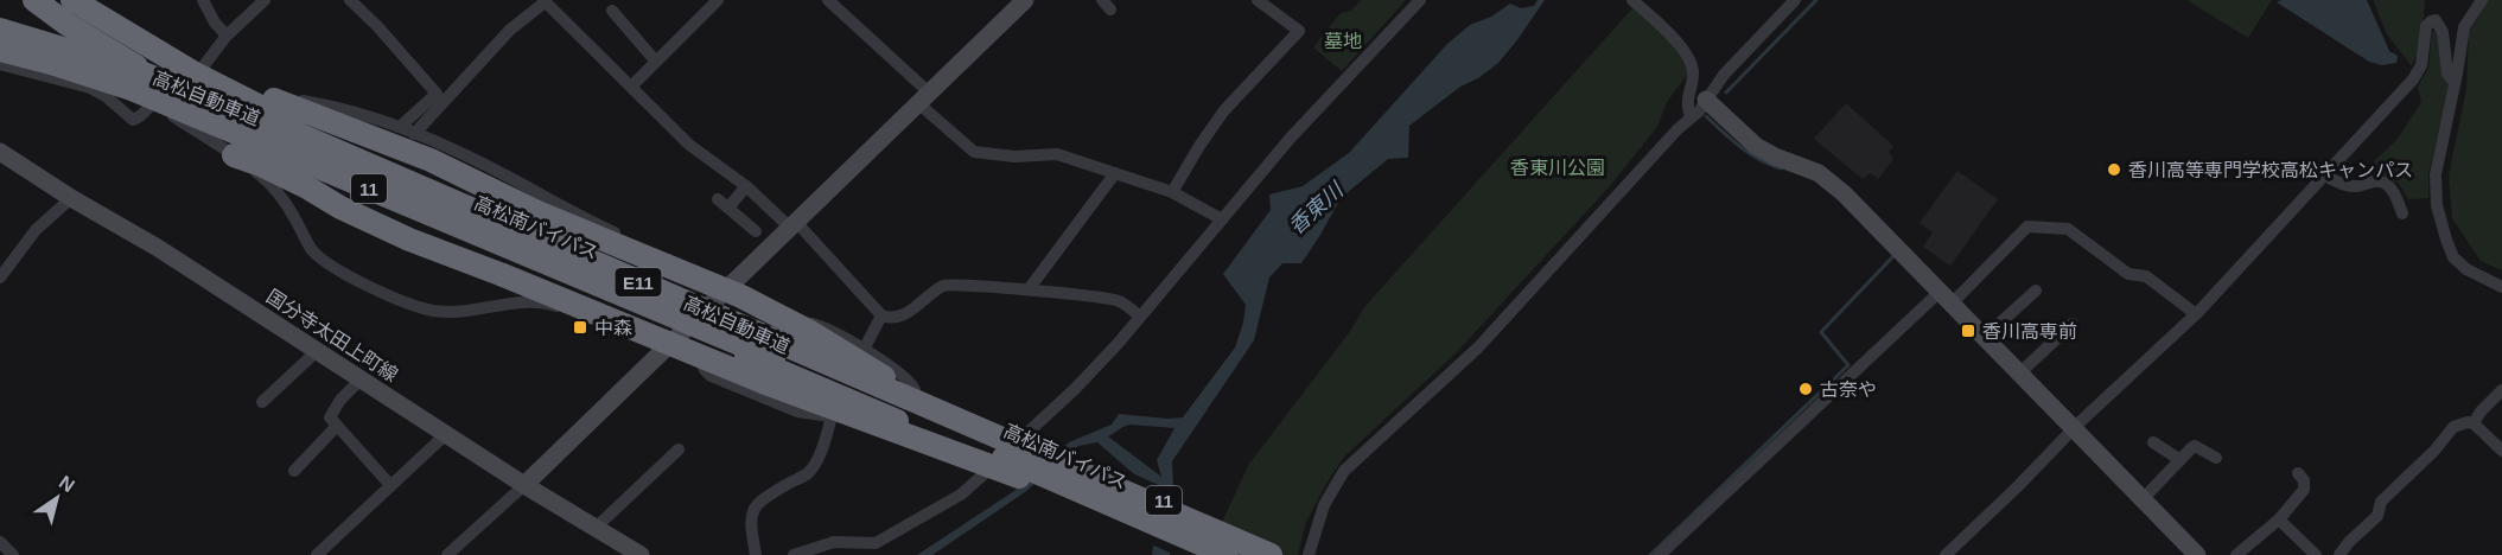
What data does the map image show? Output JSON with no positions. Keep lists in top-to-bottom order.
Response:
{
  "streets": {
    "highway": [
      "高松自動車道",
      "11",
      "高松南バイパス",
      "E11"
    ],
    "street": ["国分寺太田上町線"]
  },
  "water": ["香東川"],
  "parks": ["墓地", "香東川公園"],
  "places": {
    "other": ["香川高等専門学校高松キャンパス", "古奈や"],
    "transit": ["中森", "香川高専前"]
  },
  "north": "top right"
}
